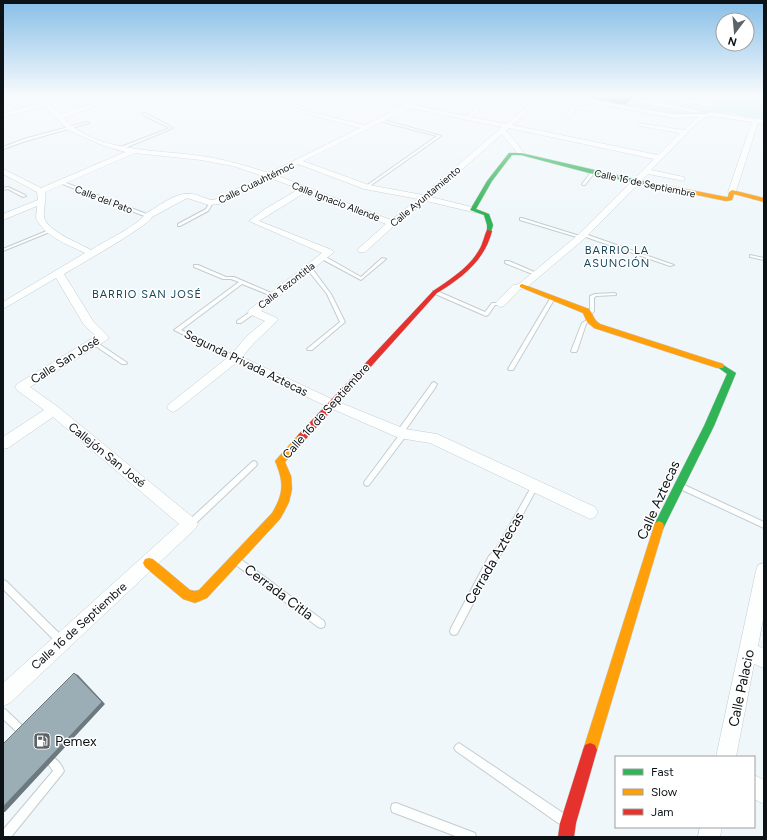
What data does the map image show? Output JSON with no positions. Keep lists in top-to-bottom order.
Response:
{
  "streets": {
    "street": [
      "Calle Cuauhtémoc",
      "Calle 16 de Septiembre",
      "Calle Ayuntamiento",
      "Calle Ignacio Allende",
      "Calle Tezontitla",
      "Calle San José",
      "Segunda Privada Aztecas",
      "Callejón San José",
      "Calle Aztecas",
      "Calle Palacio"
    ],
    "lane": ["Calle del Pato", "Cerrada Aztecas", "Cerrada Citla"]
  },
  "crossings": [
    ["Calle Cuauhtémoc", "Calle del Pato"],
    ["Calle Cuauhtémoc", "Calle Ignacio Allende"],
    ["Calle Cuauhtémoc", "Calle San José"],
    ["Calle 16 de Septiembre", "Segunda Privada Aztecas"],
    ["Calle 16 de Septiembre", "Cerrada Citla"],
    ["Calle Ayuntamiento", "Calle Ignacio Allende"],
    ["Calle Ignacio Allende", "Calle Tezontitla"],
    ["Calle Tezontitla", "Segunda Privada Aztecas"],
    ["Calle San José", "Callejón San José"],
    ["Segunda Privada Aztecas", "Cerrada Aztecas"]
  ],
  "districts": ["BARRIO LA ASUNCIÓN", "BARRIO SAN JOSÉ"],
  "places": {
    "fuel station": ["Pemex"]
  },
  "legend": ["Fast", "Slow", "Jam"],
  "north": "bottom"
}
